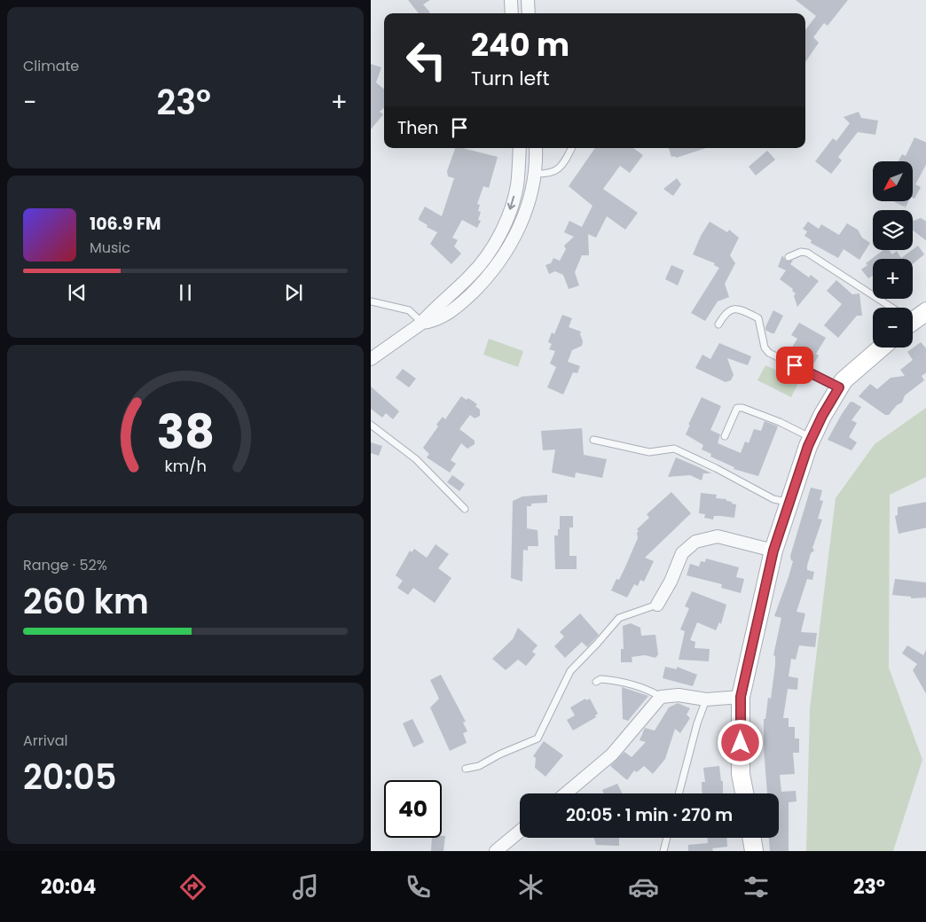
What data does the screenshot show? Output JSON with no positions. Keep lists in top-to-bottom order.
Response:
{
  "north": "bottom left",
  "page": {
    "tile": [
      "Climate",
      ["Range · 52%", "260 km"],
      ["Arrival", "20:05"]
    ],
    "turn": ["240 m", "Turn left"],
    "heat": ["−", "23°", "+"],
    "then": "Then",
    "map_buttons": ["+", "−"],
    "song": ["106.9 FM", "Music"],
    "limit": "40",
    "trip": "20:05 · 1 min · 270 m",
    "tabs": ["20:04", "23°"],
    "gauge": ["38", "km/h"]
  }
}
